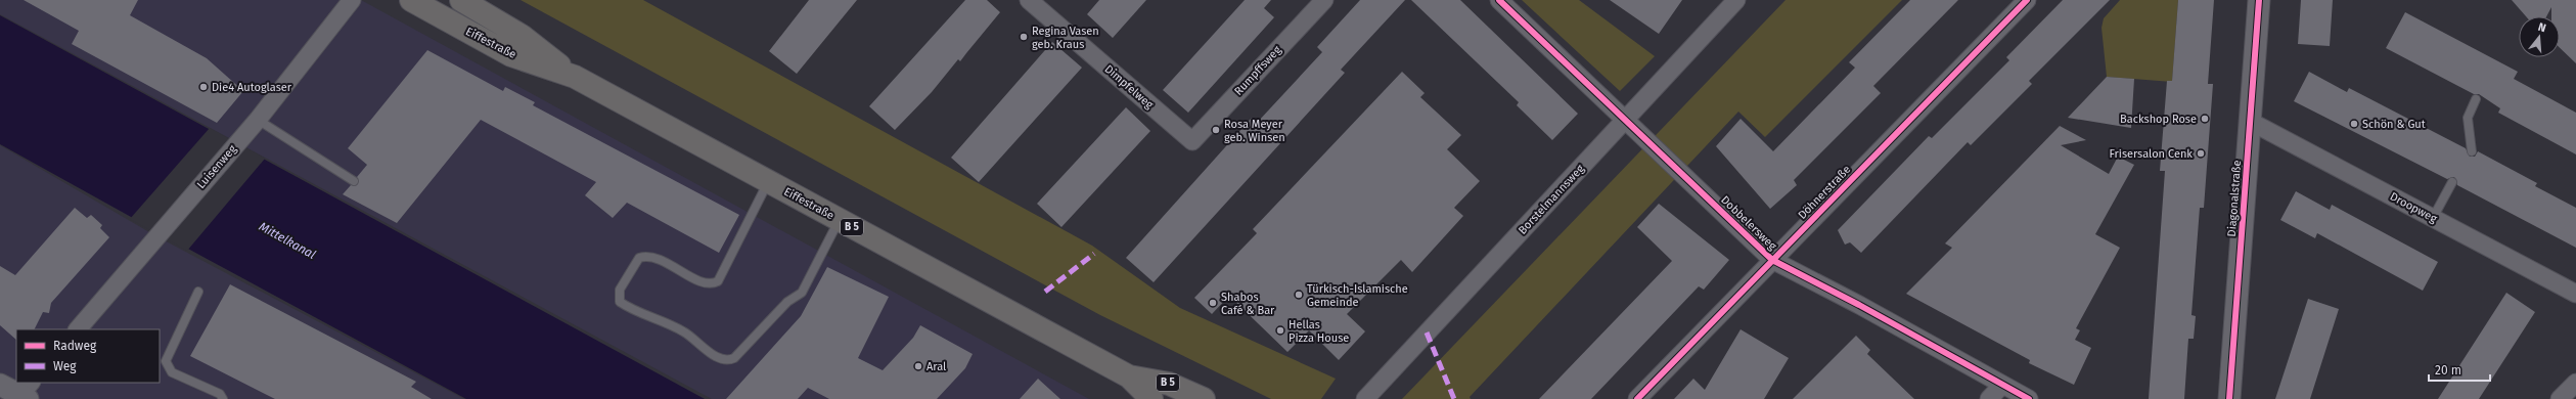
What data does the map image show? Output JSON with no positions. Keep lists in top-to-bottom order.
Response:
{
  "streets": {
    "main road": ["Eiffestraße", "B 5"],
    "street": [
      "Rumpffsweg",
      "Dimpfelweg",
      "Luisenweg",
      "Döhnerstraße",
      "Diagonalstraße",
      "Borstelmannsweg",
      "Droopweg",
      "Dobbelersweg"
    ]
  },
  "crossings": [
    ["Rumpffsweg", "Dimpfelweg"],
    ["Döhnerstraße", "Dobbelersweg"],
    ["Diagonalstraße", "Droopweg"],
    ["Borstelmannsweg", "Dobbelersweg"]
  ],
  "water": ["Mittelkanal"],
  "places": [
    "Regina Vasen geb. Kraus",
    "Die4 Autoglaser",
    "Backshop Rose",
    "Schön & Gut",
    "Rosa Meyer geb. Winsen",
    "Frisersalon Cenk",
    "Türkisch-Islamische Gemeinde",
    "Shabos Café & Bar",
    "Hellas Pizza House",
    "Aral"
  ],
  "legend": ["Radweg", "Weg"],
  "scale_bar": "20 m",
  "north": "top"
}
